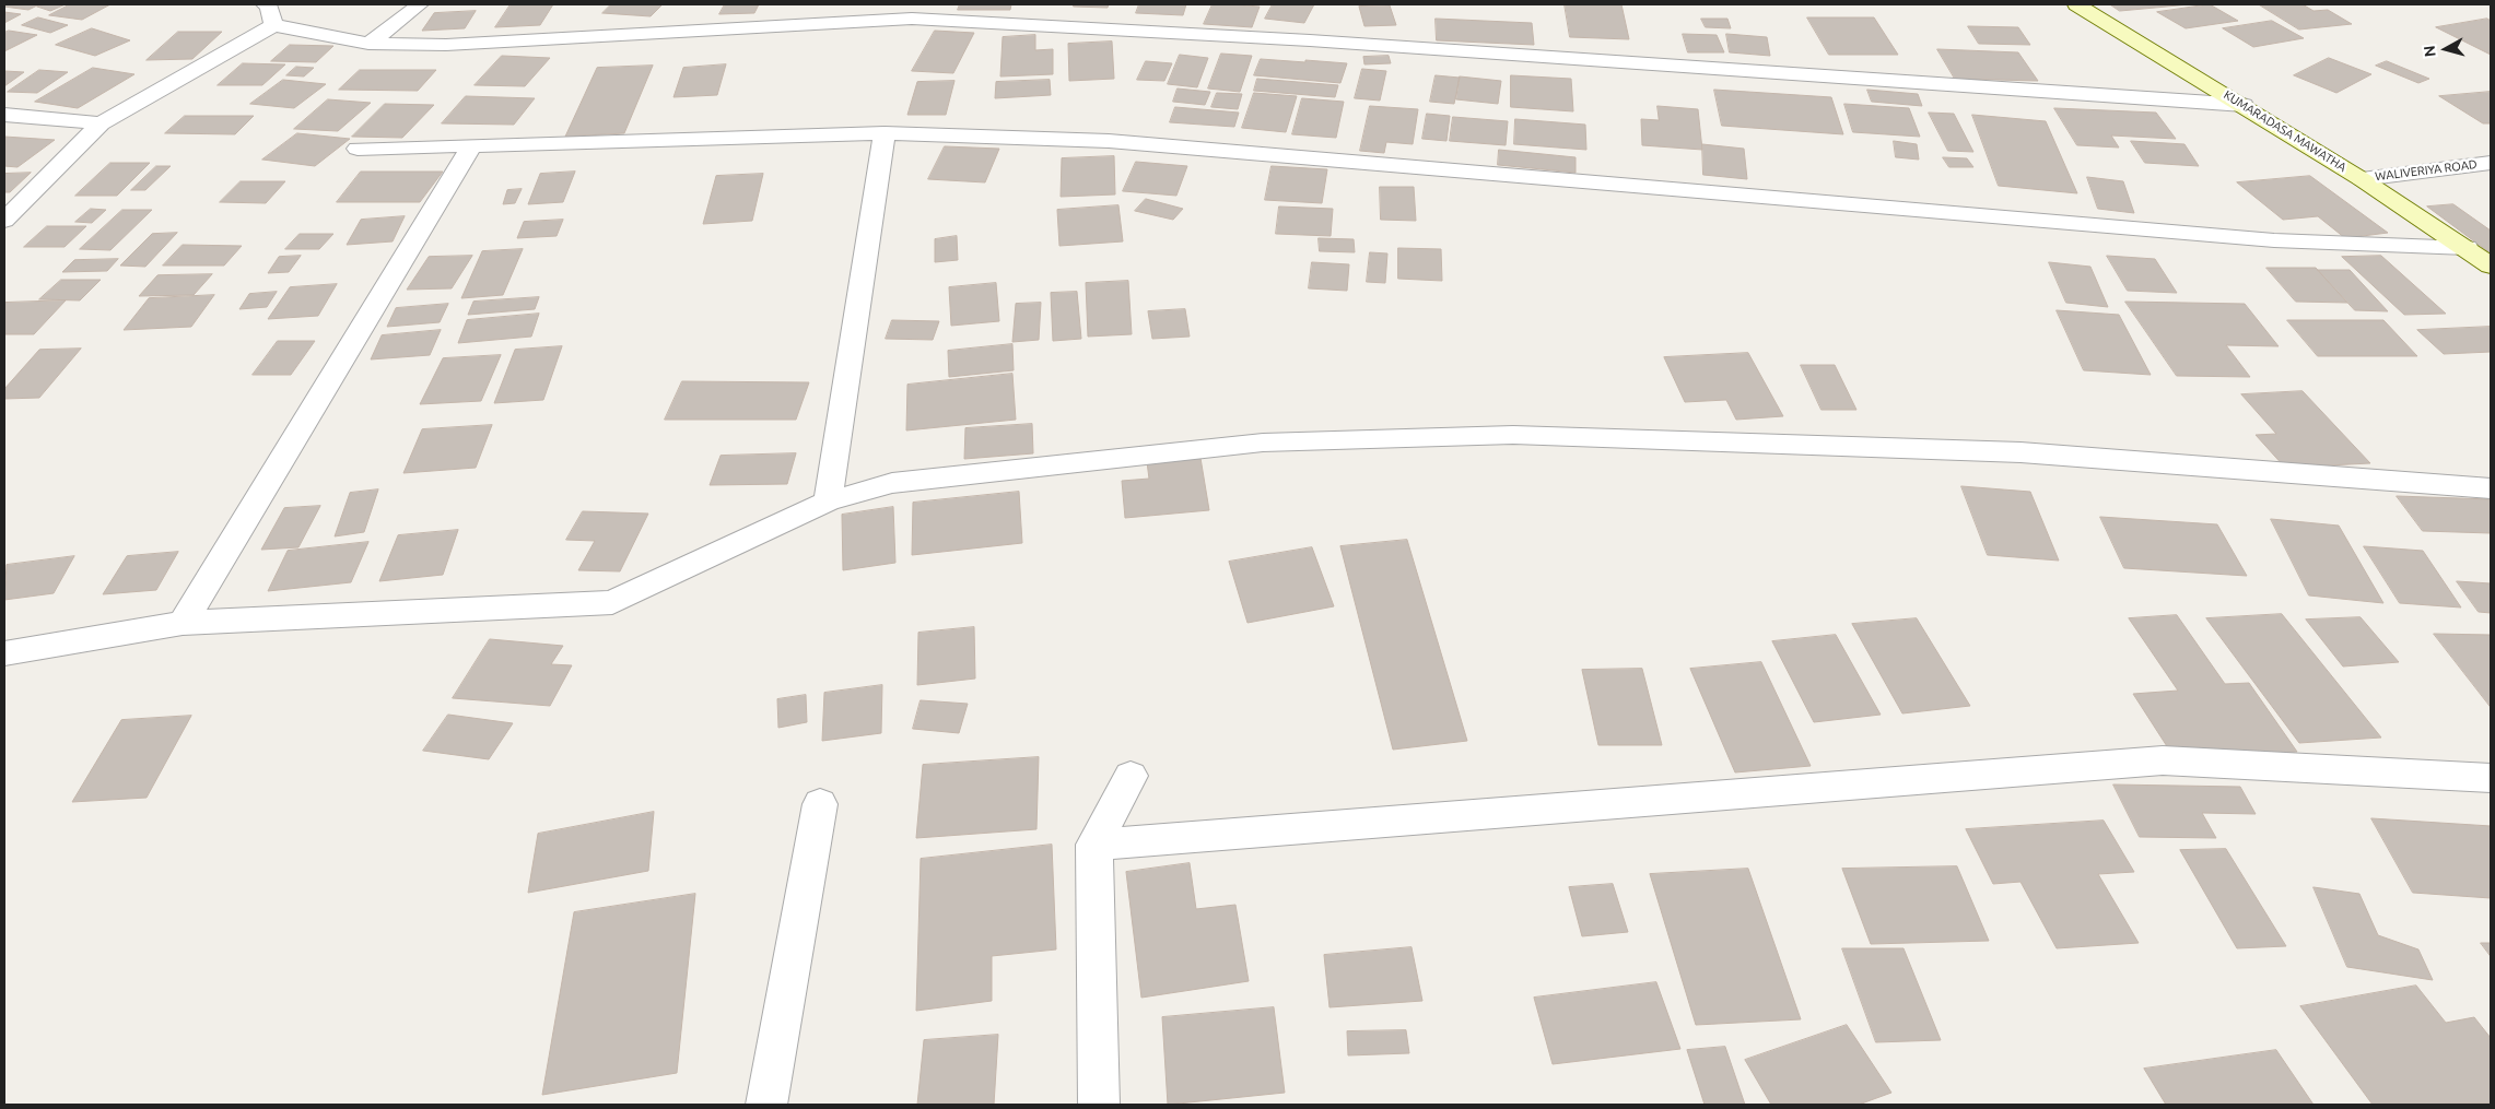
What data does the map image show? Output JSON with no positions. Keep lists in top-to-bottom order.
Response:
{
  "streets": {
    "main road": ["KUMARADASA MAWATHA"],
    "street": ["WALIVERIYA ROAD"]
  },
  "crossings": [
    ["KUMARADASA MAWATHA", "WALIVERIYA ROAD"]
  ],
  "north": "left"
}
